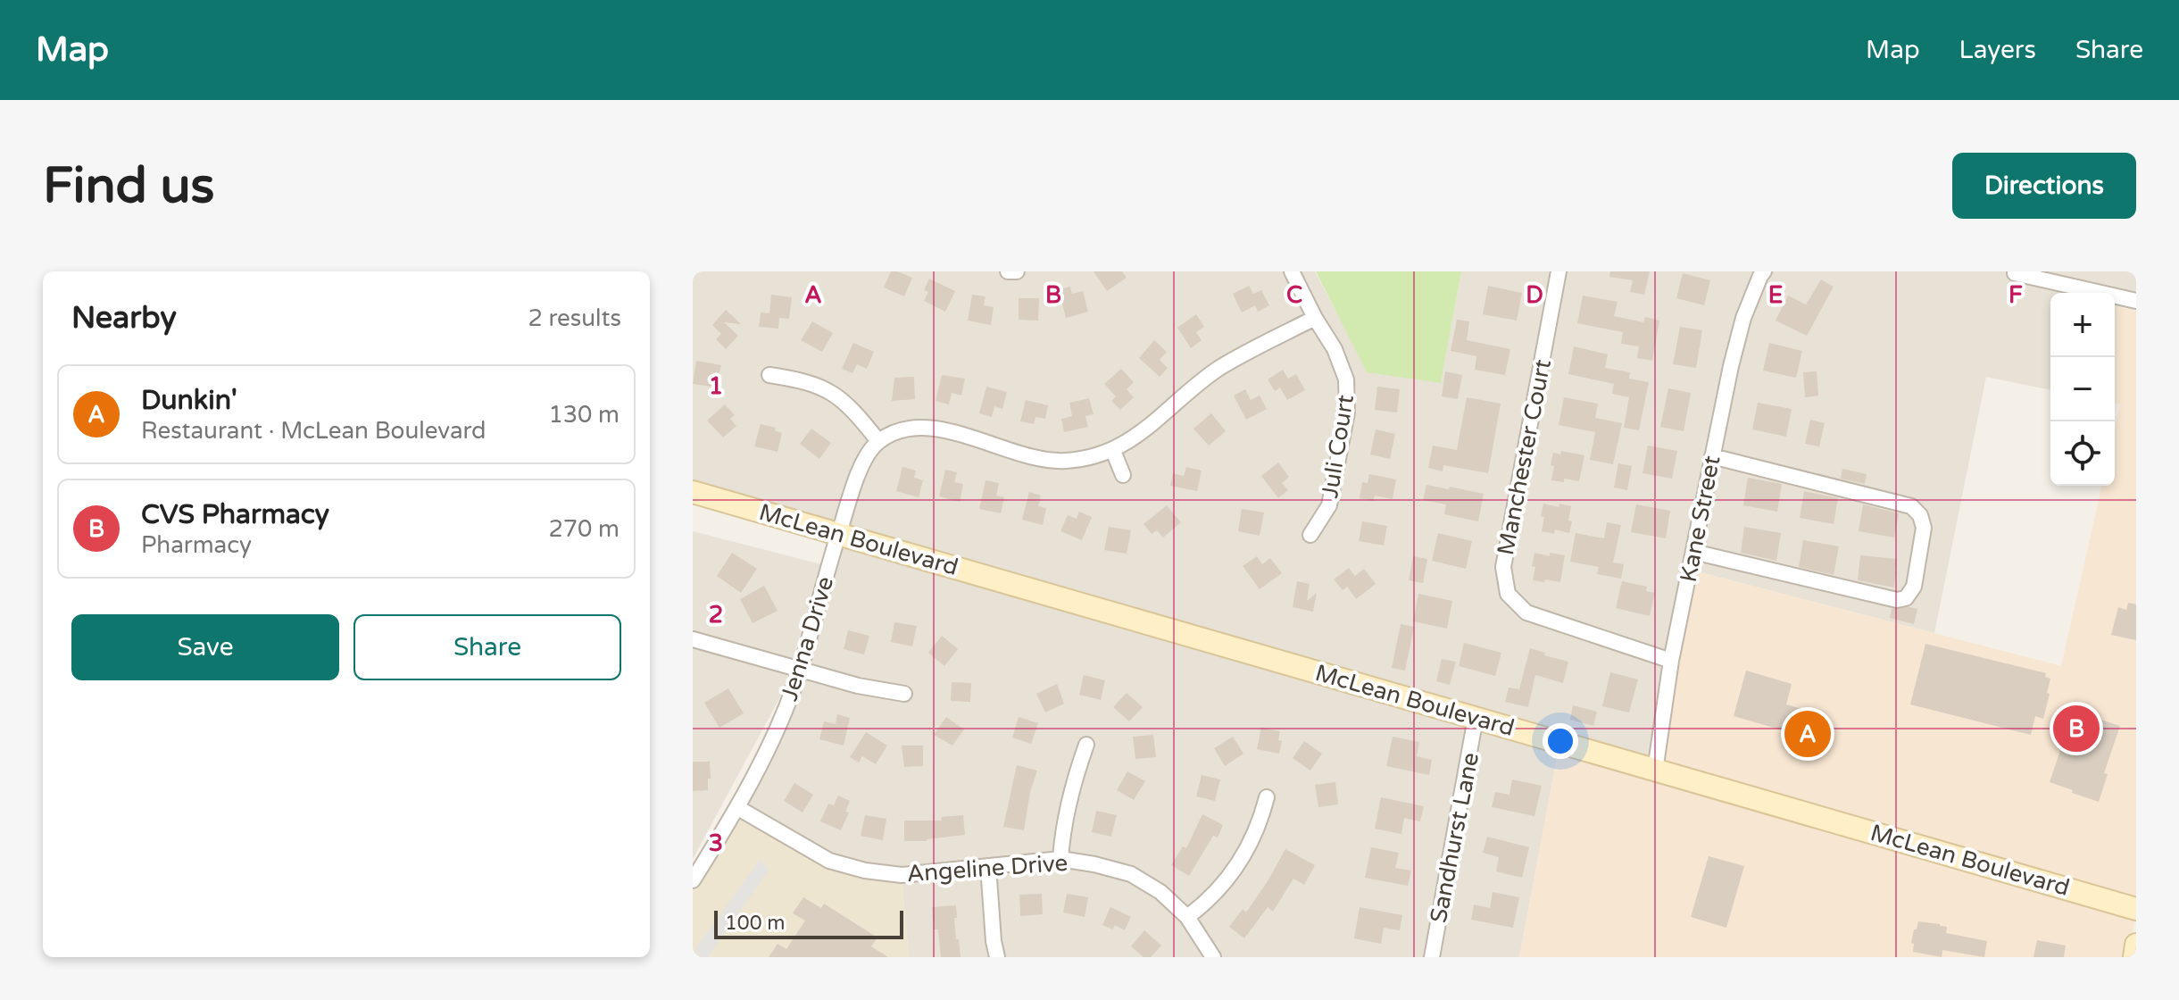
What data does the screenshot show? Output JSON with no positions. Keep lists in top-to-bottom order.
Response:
{
  "streets": {
    "main road": ["McLean Boulevard"],
    "street": [
      "Juli Court",
      "Manchester Court",
      "Kane Street",
      "Jenna Drive",
      "Sandhurst Lane",
      "Angeline Drive"
    ]
  },
  "crossings": [
    ["Manchester Court", "Kane Street"],
    ["Kane Street", "McLean Boulevard"],
    ["McLean Boulevard", "Jenna Drive"],
    ["McLean Boulevard", "Sandhurst Lane"],
    ["Jenna Drive", "Angeline Drive"]
  ],
  "scale_bar": "100 m",
  "page": {
    "header": "Map",
    "nav": ["Map", "Layers", "Share"],
    "buttons": [
      "Directions",
      ["Save", "Share"]
    ],
    "title": "Find us",
    "heading": ["Nearby", "2 results"],
    "map_buttons": ["+", "−"],
    "list": [
      {
        "mark": "A",
        "name": "Dunkin'",
        "note": "Restaurant · McLean Boulevard",
        "value": "130 m"
      },
      {
        "mark": "B",
        "name": "CVS Pharmacy",
        "note": "Pharmacy",
        "value": "270 m"
      }
    ],
    "pins": ["B", "A"],
    "scale": "100 m"
  },
  "grid": {
    "columns": [
      "A",
      "B",
      "C",
      "D",
      "E",
      "F"
    ],
    "rows": ["1", "2", "3"]
  }
}
